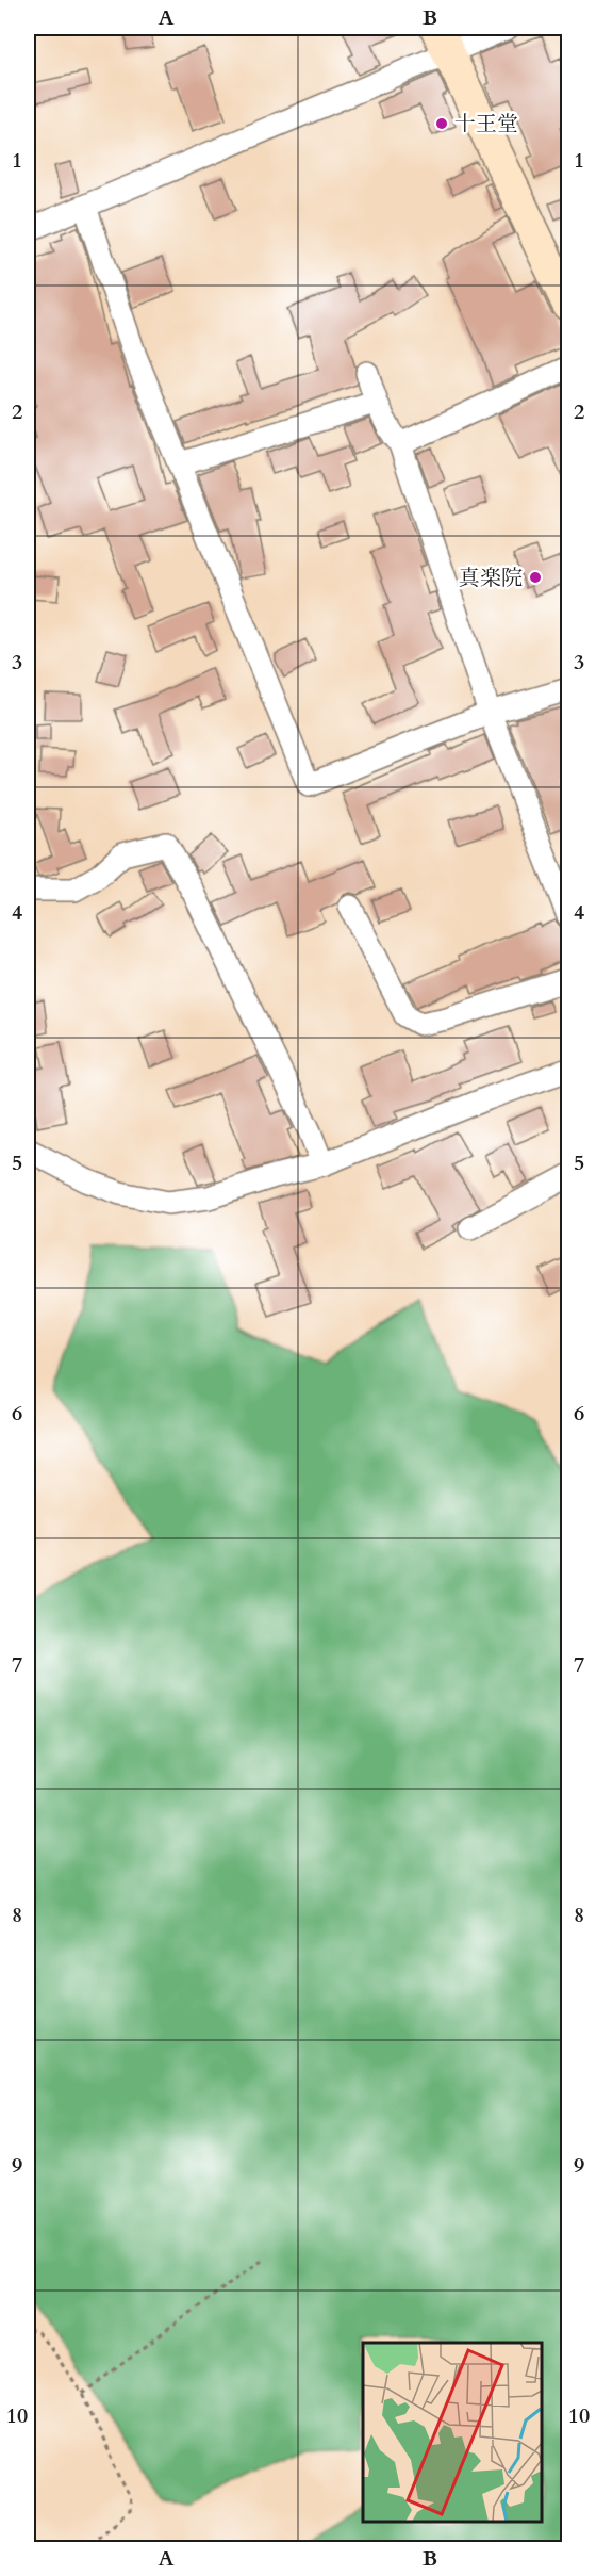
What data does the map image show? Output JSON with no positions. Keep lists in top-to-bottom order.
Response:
{
  "places": ["十王堂", "真楽院"],
  "grid": {
    "columns": ["A", "B"],
    "rows": [
      "1",
      "2",
      "3",
      "4",
      "5",
      "6",
      "7",
      "8",
      "9",
      "10"
    ]
  }
}
